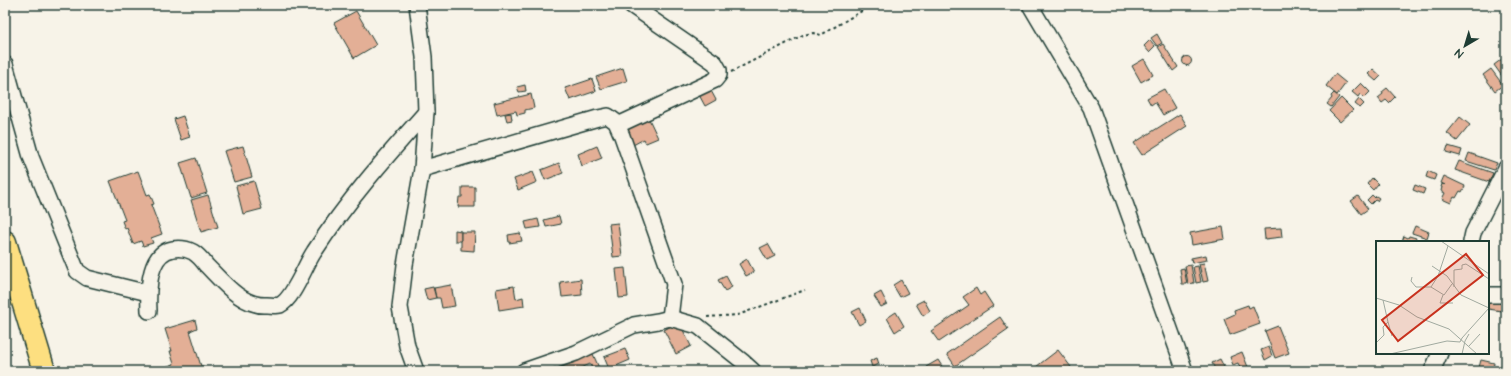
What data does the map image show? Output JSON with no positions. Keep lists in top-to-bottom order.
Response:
{
  "north": "bottom left"
}
